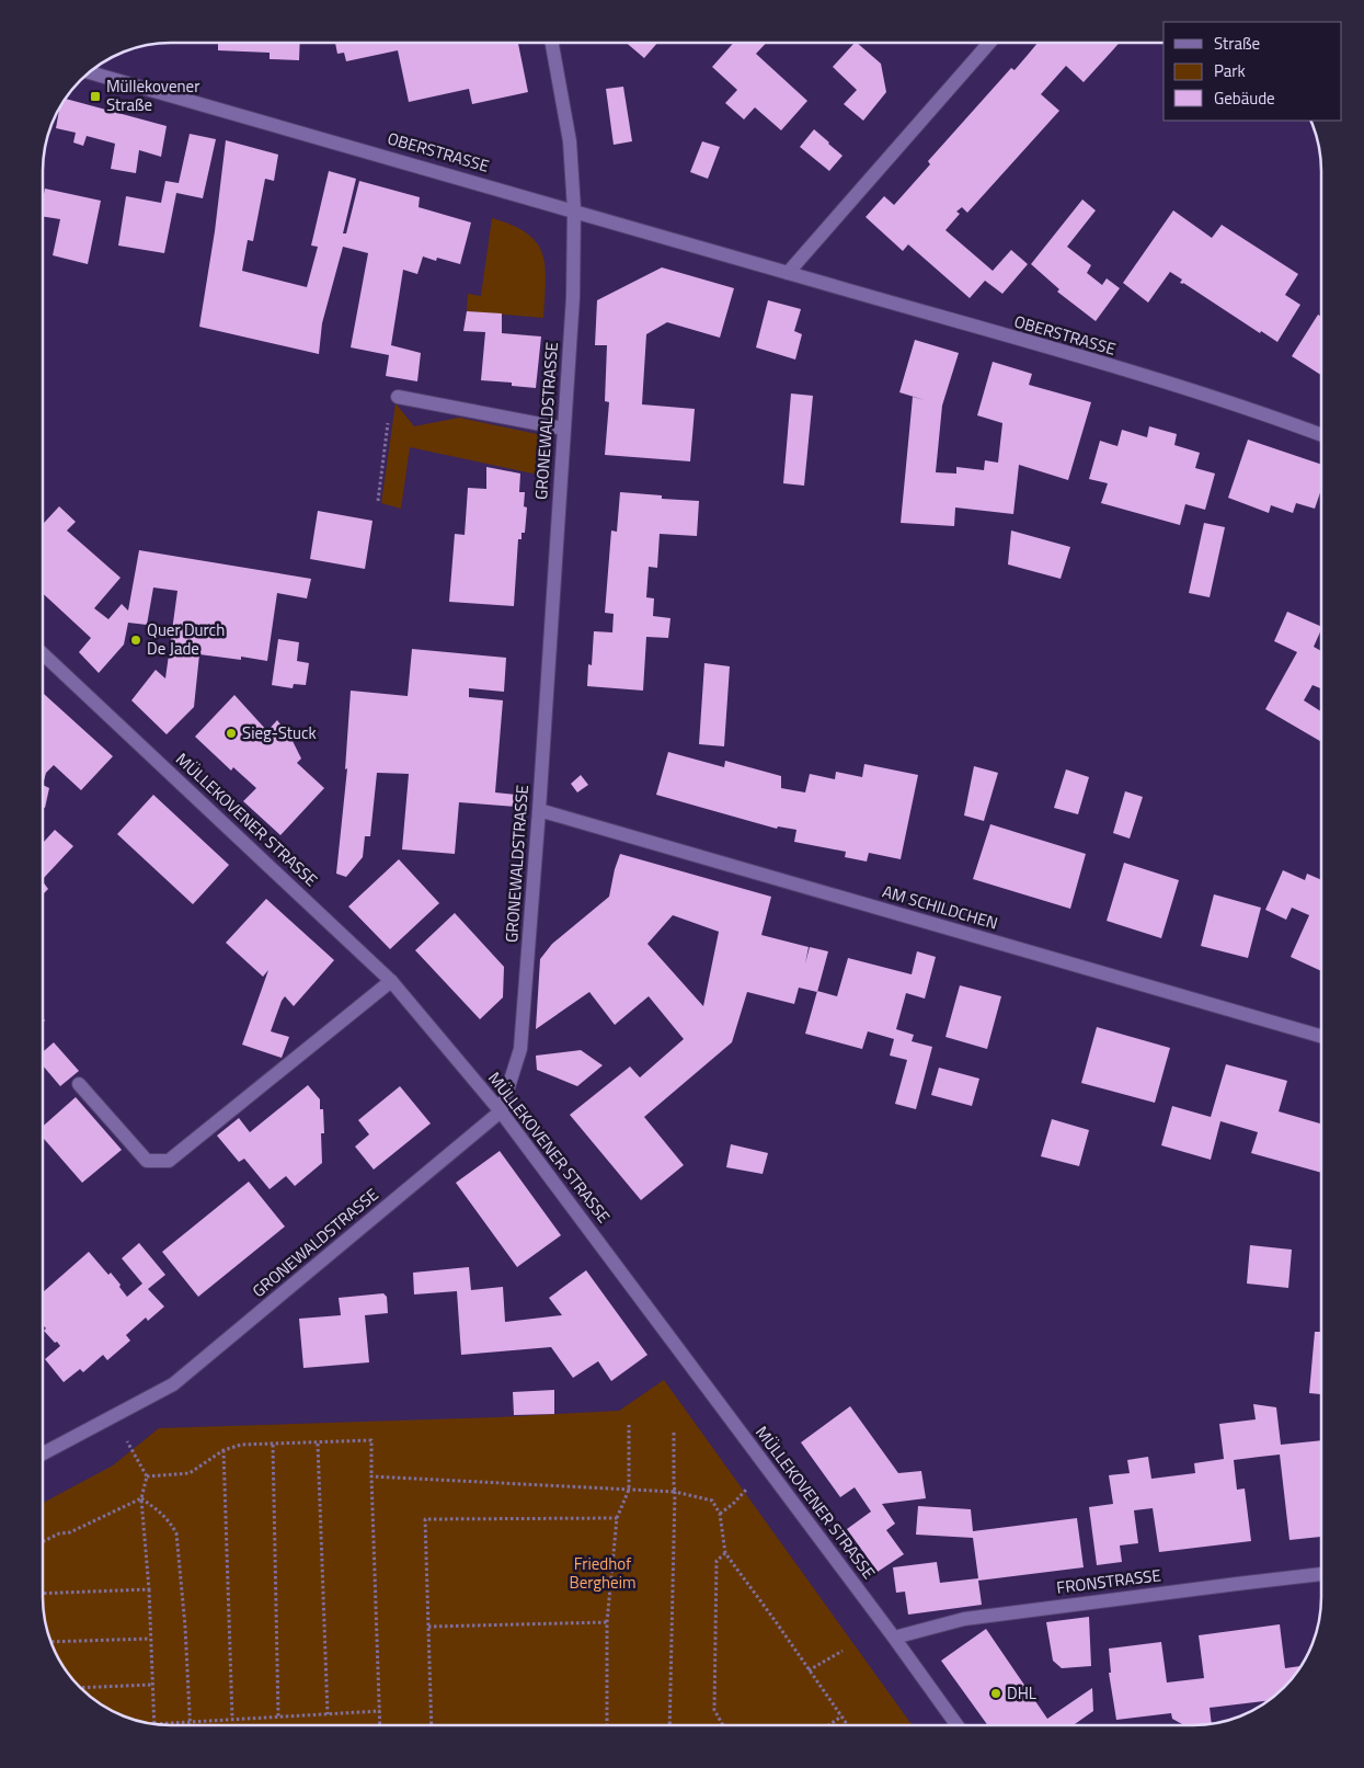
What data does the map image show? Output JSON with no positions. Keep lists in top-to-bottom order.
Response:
{
  "streets": {
    "street": [
      "OBERSTRASSE",
      "GRONEWALDSTRASSE",
      "MÜLLEKOVENER STRASSE",
      "AM SCHILDCHEN",
      "FRONSTRASSE"
    ]
  },
  "crossings": [
    ["OBERSTRASSE", "GRONEWALDSTRASSE"],
    ["GRONEWALDSTRASSE", "MÜLLEKOVENER STRASSE"],
    ["GRONEWALDSTRASSE", "AM SCHILDCHEN"],
    ["MÜLLEKOVENER STRASSE", "FRONSTRASSE"]
  ],
  "parks": ["Friedhof Bergheim"],
  "places": {
    "transit": ["Müllekovener Straße"],
    "other": ["Quer Durch De Jade", "Sieg-Stuck", "DHL"]
  },
  "legend": ["Straße", "Park", "Gebäude"]
}
